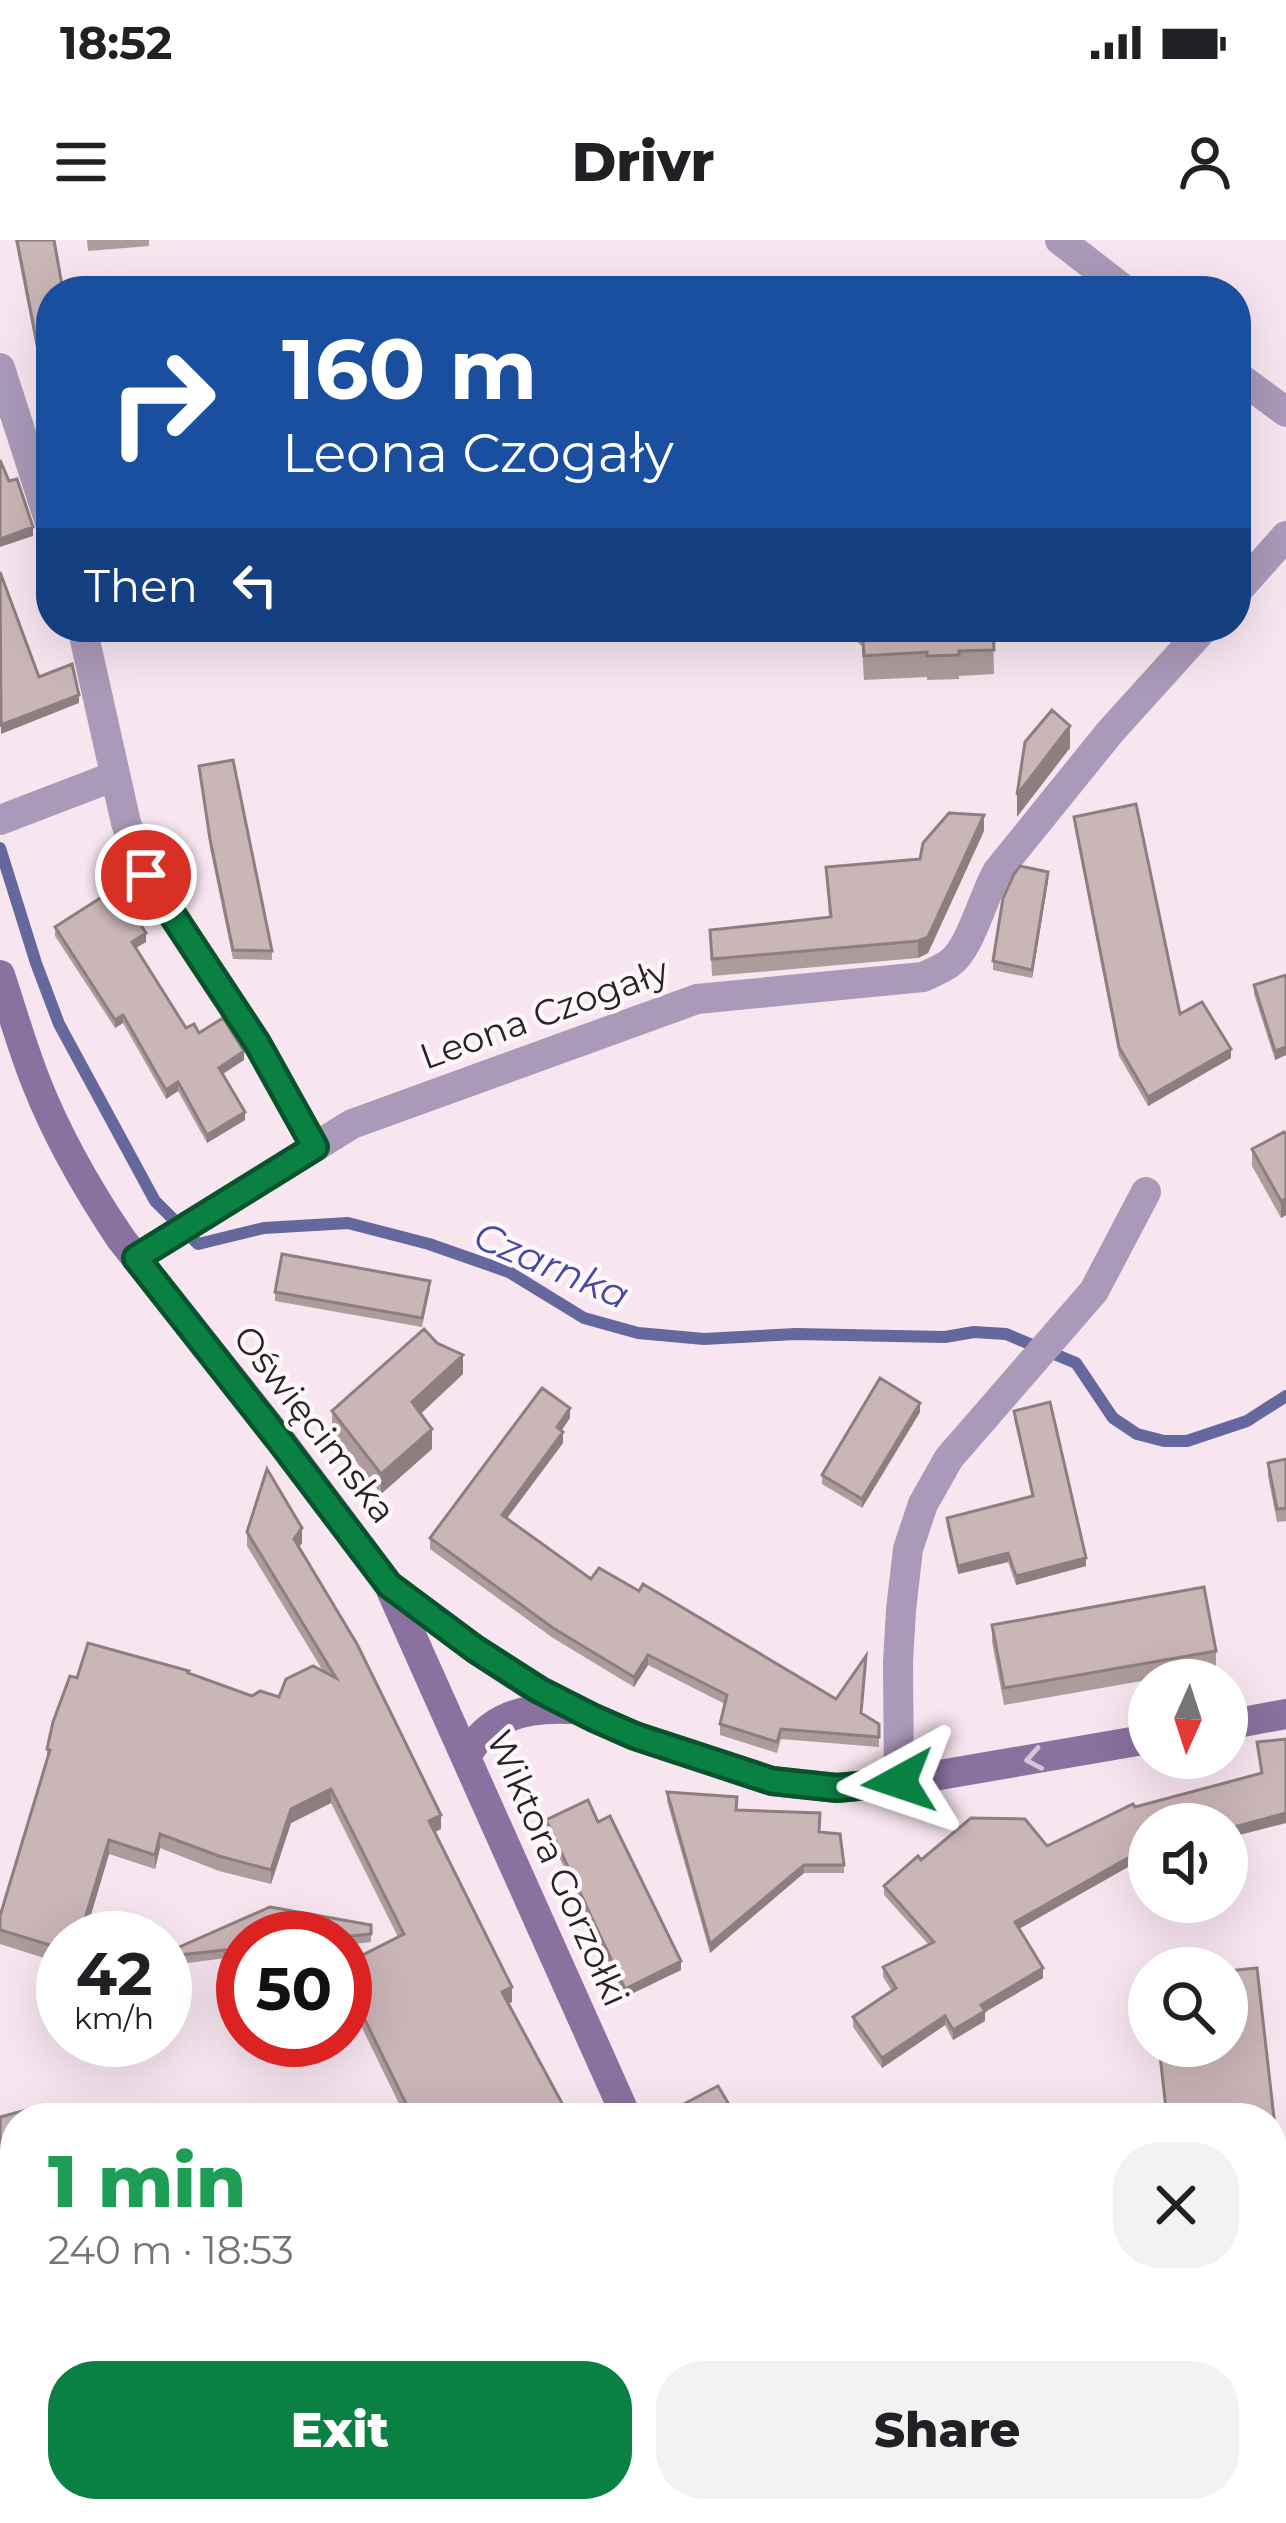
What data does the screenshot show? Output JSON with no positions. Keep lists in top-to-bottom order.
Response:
{
  "streets": {
    "main road": ["Oświęcimska", "Wiktora Gorzołki"],
    "street": ["Leona Czogały"]
  },
  "crossings": [
    ["Leona Czogały", "Oświęcimska"],
    ["Oświęcimska", "Wiktora Gorzołki"]
  ],
  "water": ["Czarnka"],
  "north": "bottom",
  "page": {
    "status": "18:52",
    "header": "Drivr",
    "turn": ["160 m", "Leona Czogały"],
    "then": "Then",
    "speed": "42 km/h",
    "limit": "50",
    "heading": ["1 min", "240 m · 18:53"],
    "buttons": ["Exit", "Share"]
  }
}
